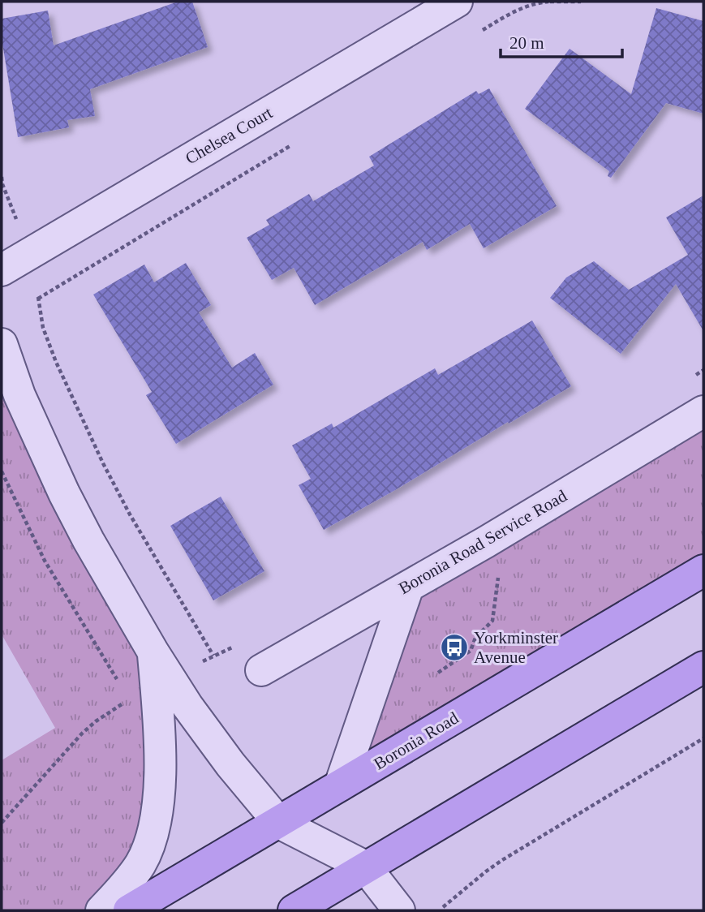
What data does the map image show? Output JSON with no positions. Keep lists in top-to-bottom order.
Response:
{
  "streets": {
    "main road": ["Boronia Road"],
    "street": ["Chelsea Court", "Boronia Road Service Road"]
  },
  "places": {
    "bus stop": ["Yorkminster Avenue"]
  },
  "scale_bar": "20 m"
}
